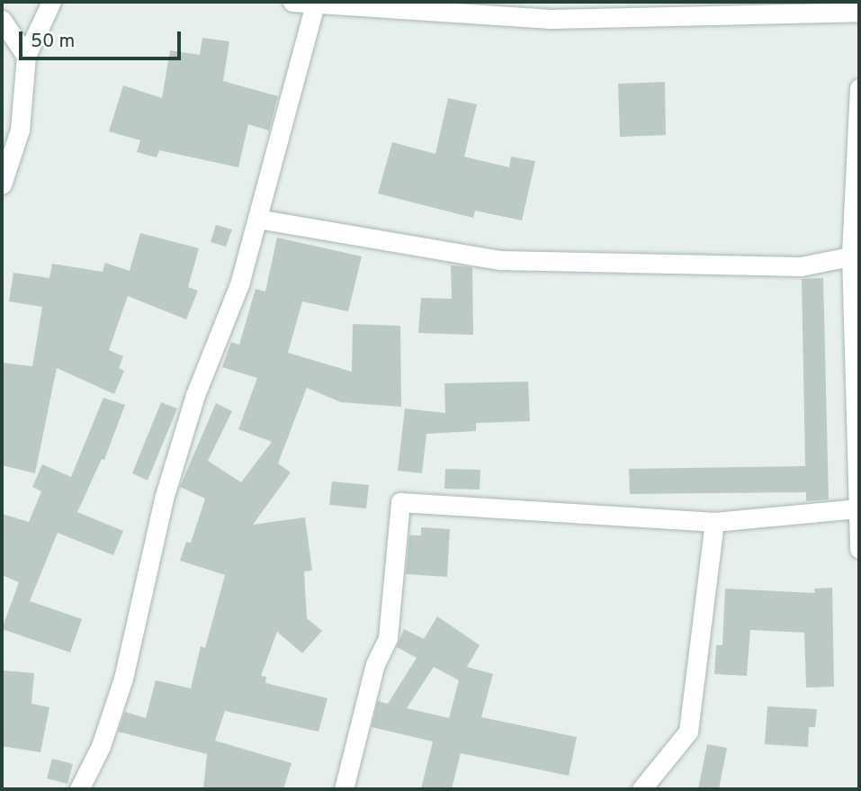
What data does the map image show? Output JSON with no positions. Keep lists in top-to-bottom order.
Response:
{
  "scale_bar": "50 m"
}
